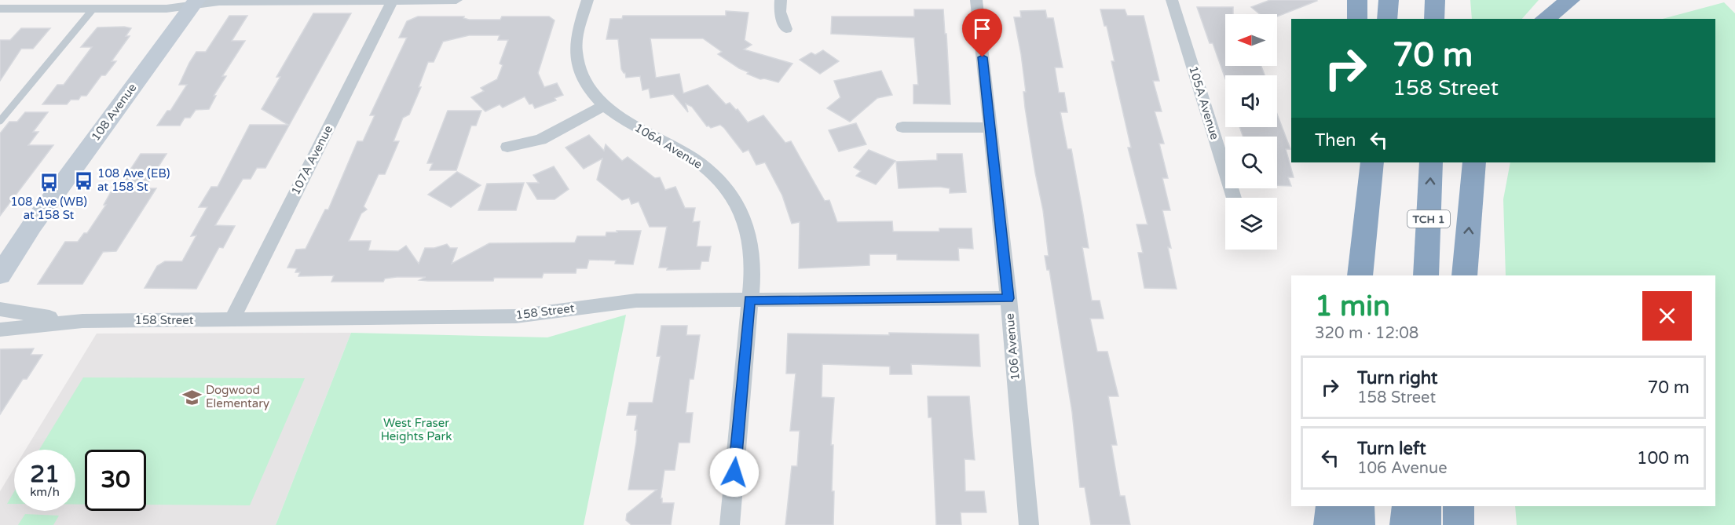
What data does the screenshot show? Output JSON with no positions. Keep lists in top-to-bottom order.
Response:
{
  "streets": {
    "highway": ["TCH 1"],
    "street": [
      "105A Avenue",
      "108 Avenue",
      "106A Avenue",
      "107A Avenue",
      "158 Street",
      "106 Avenue"
    ]
  },
  "crossings": [
    ["106A Avenue", "158 Street"],
    ["107A Avenue", "158 Street"],
    ["158 Street", "106 Avenue"]
  ],
  "parks": ["West Fraser Heights Park"],
  "places": {
    "bus stop": ["108 Ave (EB) at 158 St", "108 Ave (WB) at 158 St"],
    "school or university": ["Dogwood Elementary"]
  },
  "north": "left",
  "page": {
    "turn": ["70 m", "158 Street"],
    "then": "Then",
    "heading": ["1 min", "320 m · 12:08"],
    "list": [
      {
        "name": "Turn right",
        "note": "158 Street",
        "value": "70 m"
      },
      {
        "name": "Turn left",
        "note": "106 Avenue",
        "value": "100 m"
      }
    ],
    "speed": "21 km/h",
    "limit": "30"
  }
}
